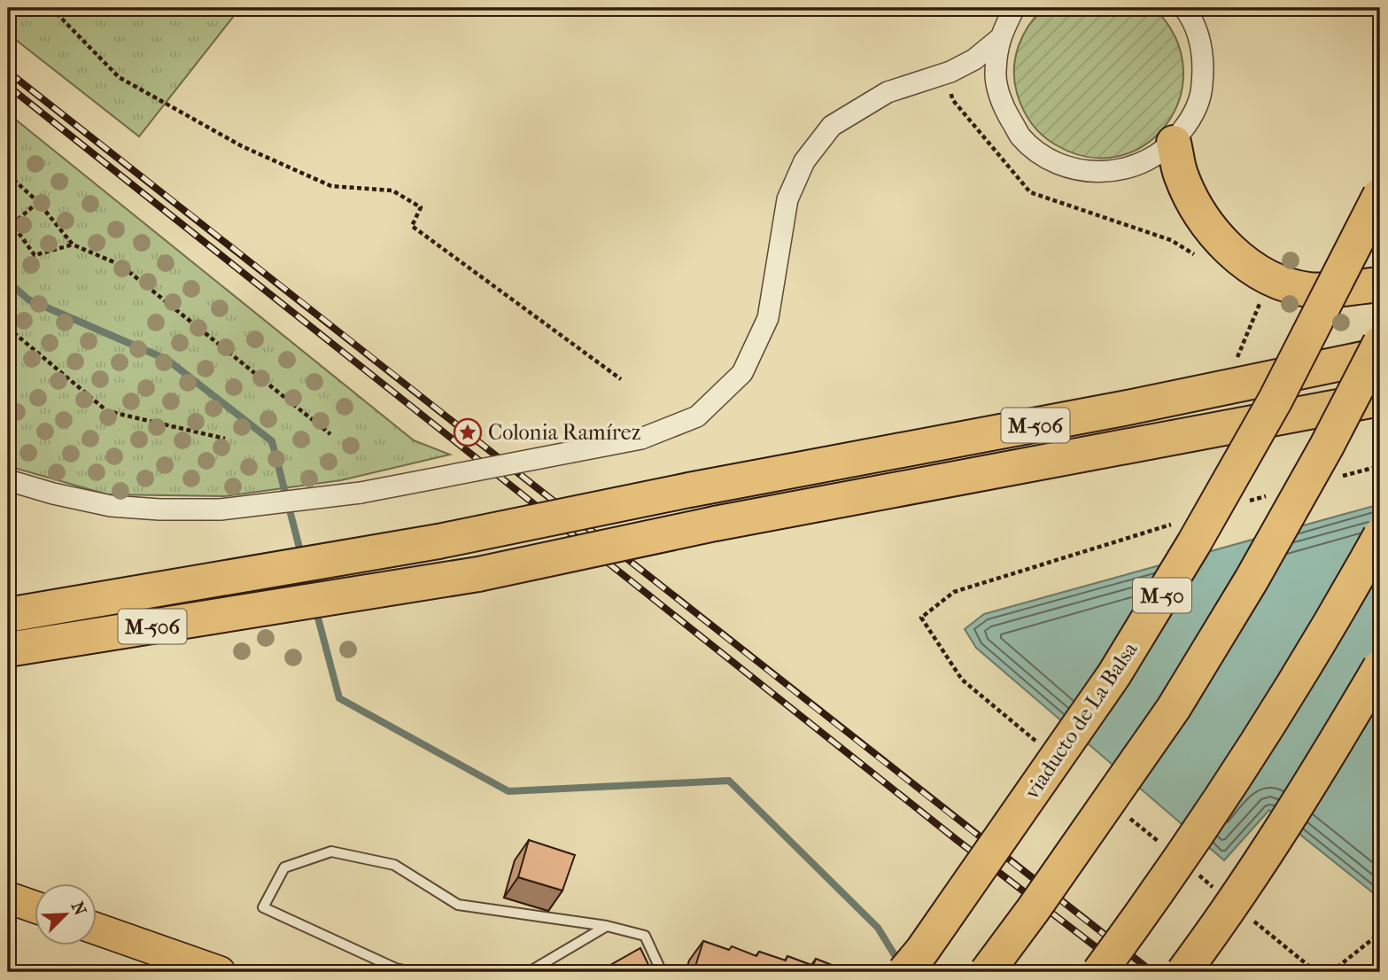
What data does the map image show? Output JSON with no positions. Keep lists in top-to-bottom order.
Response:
{
  "streets": {
    "highway": ["M-506", "M-50", "viaducto de La Balsa"]
  },
  "places": {
    "place": ["Colonia Ramírez"]
  },
  "north": "top right"
}
